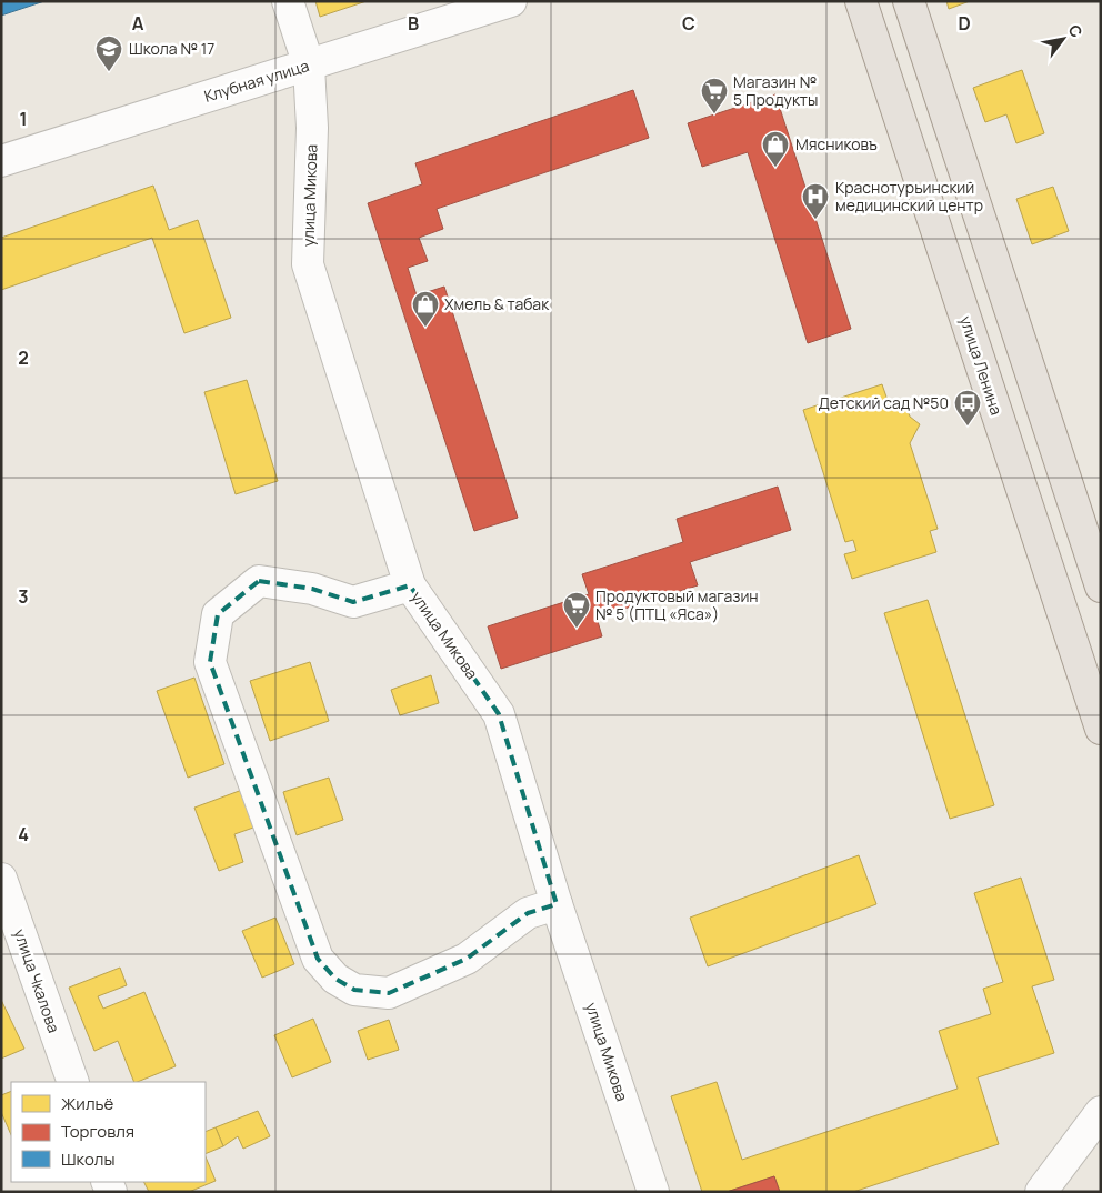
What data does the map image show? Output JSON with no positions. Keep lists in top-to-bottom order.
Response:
{
  "streets": {
    "main road": ["улица Ленина"],
    "street": ["Клубная улица", "улица Микова", "улица Чкалова"]
  },
  "crossings": [
    ["Клубная улица", "улица Микова"]
  ],
  "places": {
    "school or university": ["Школа № 17"],
    "supermarket": ["Магазин № 5 Продукты", "Продуктовый магазин № 5 (ПТЦ «Яса»)"],
    "shop": ["Мясниковъ", "Хмель & табак"],
    "hospital": ["Краснотурьинский медицинский центр"],
    "bus stop": ["Детский сад №50"]
  },
  "legend": ["Жильё", "Торговля", "Школы"],
  "north": "top right",
  "grid": {
    "columns": [
      "A",
      "B",
      "C",
      "D"
    ],
    "rows": [
      "1",
      "2",
      "3",
      "4"
    ]
  }
}
